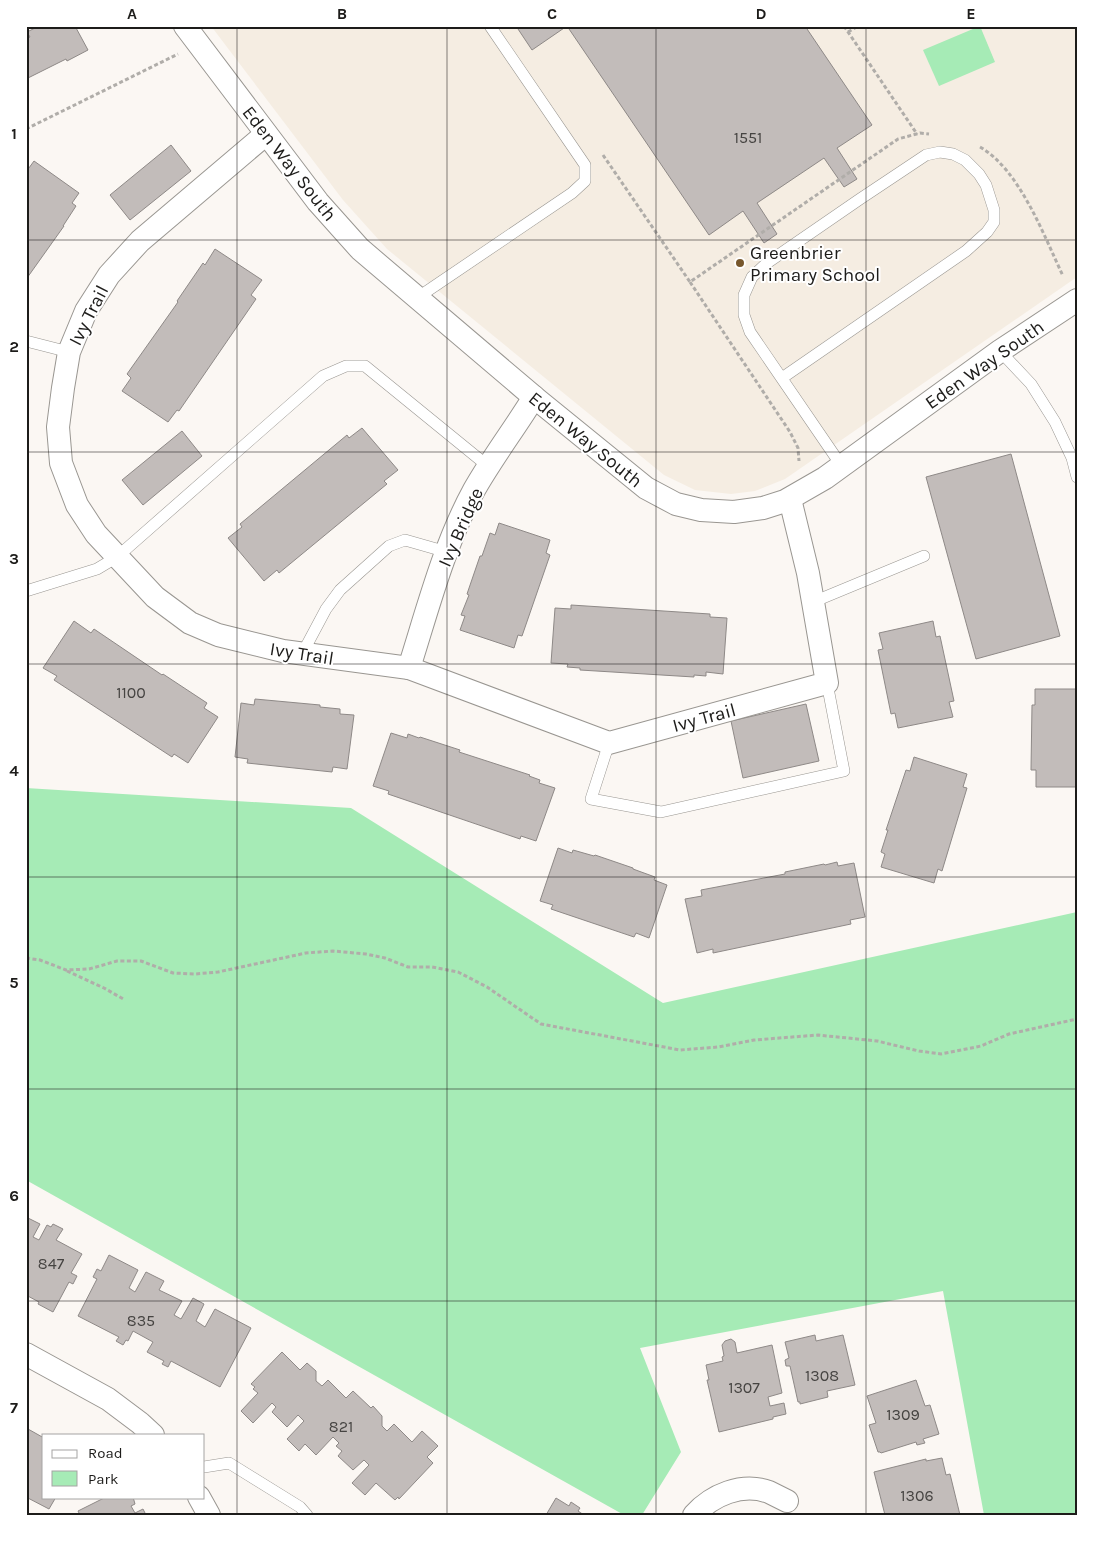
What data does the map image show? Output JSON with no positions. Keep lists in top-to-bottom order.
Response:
{
  "streets": {
    "street": ["Eden Way South", "Ivy Trail", "Ivy Bridge"]
  },
  "crossings": [
    ["Eden Way South", "Ivy Trail"],
    ["Eden Way South", "Ivy Bridge"],
    ["Ivy Trail", "Ivy Bridge"]
  ],
  "places": ["Greenbrier Primary School"],
  "house_numbers": [
    "1551",
    "1100",
    "847",
    "835",
    "1308",
    "1307",
    "1309",
    "821",
    "1306"
  ],
  "legend": ["Road", "Park"],
  "grid": {
    "columns": [
      "A",
      "B",
      "C",
      "D",
      "E"
    ],
    "rows": [
      "1",
      "2",
      "3",
      "4",
      "5",
      "6",
      "7"
    ]
  }
}
